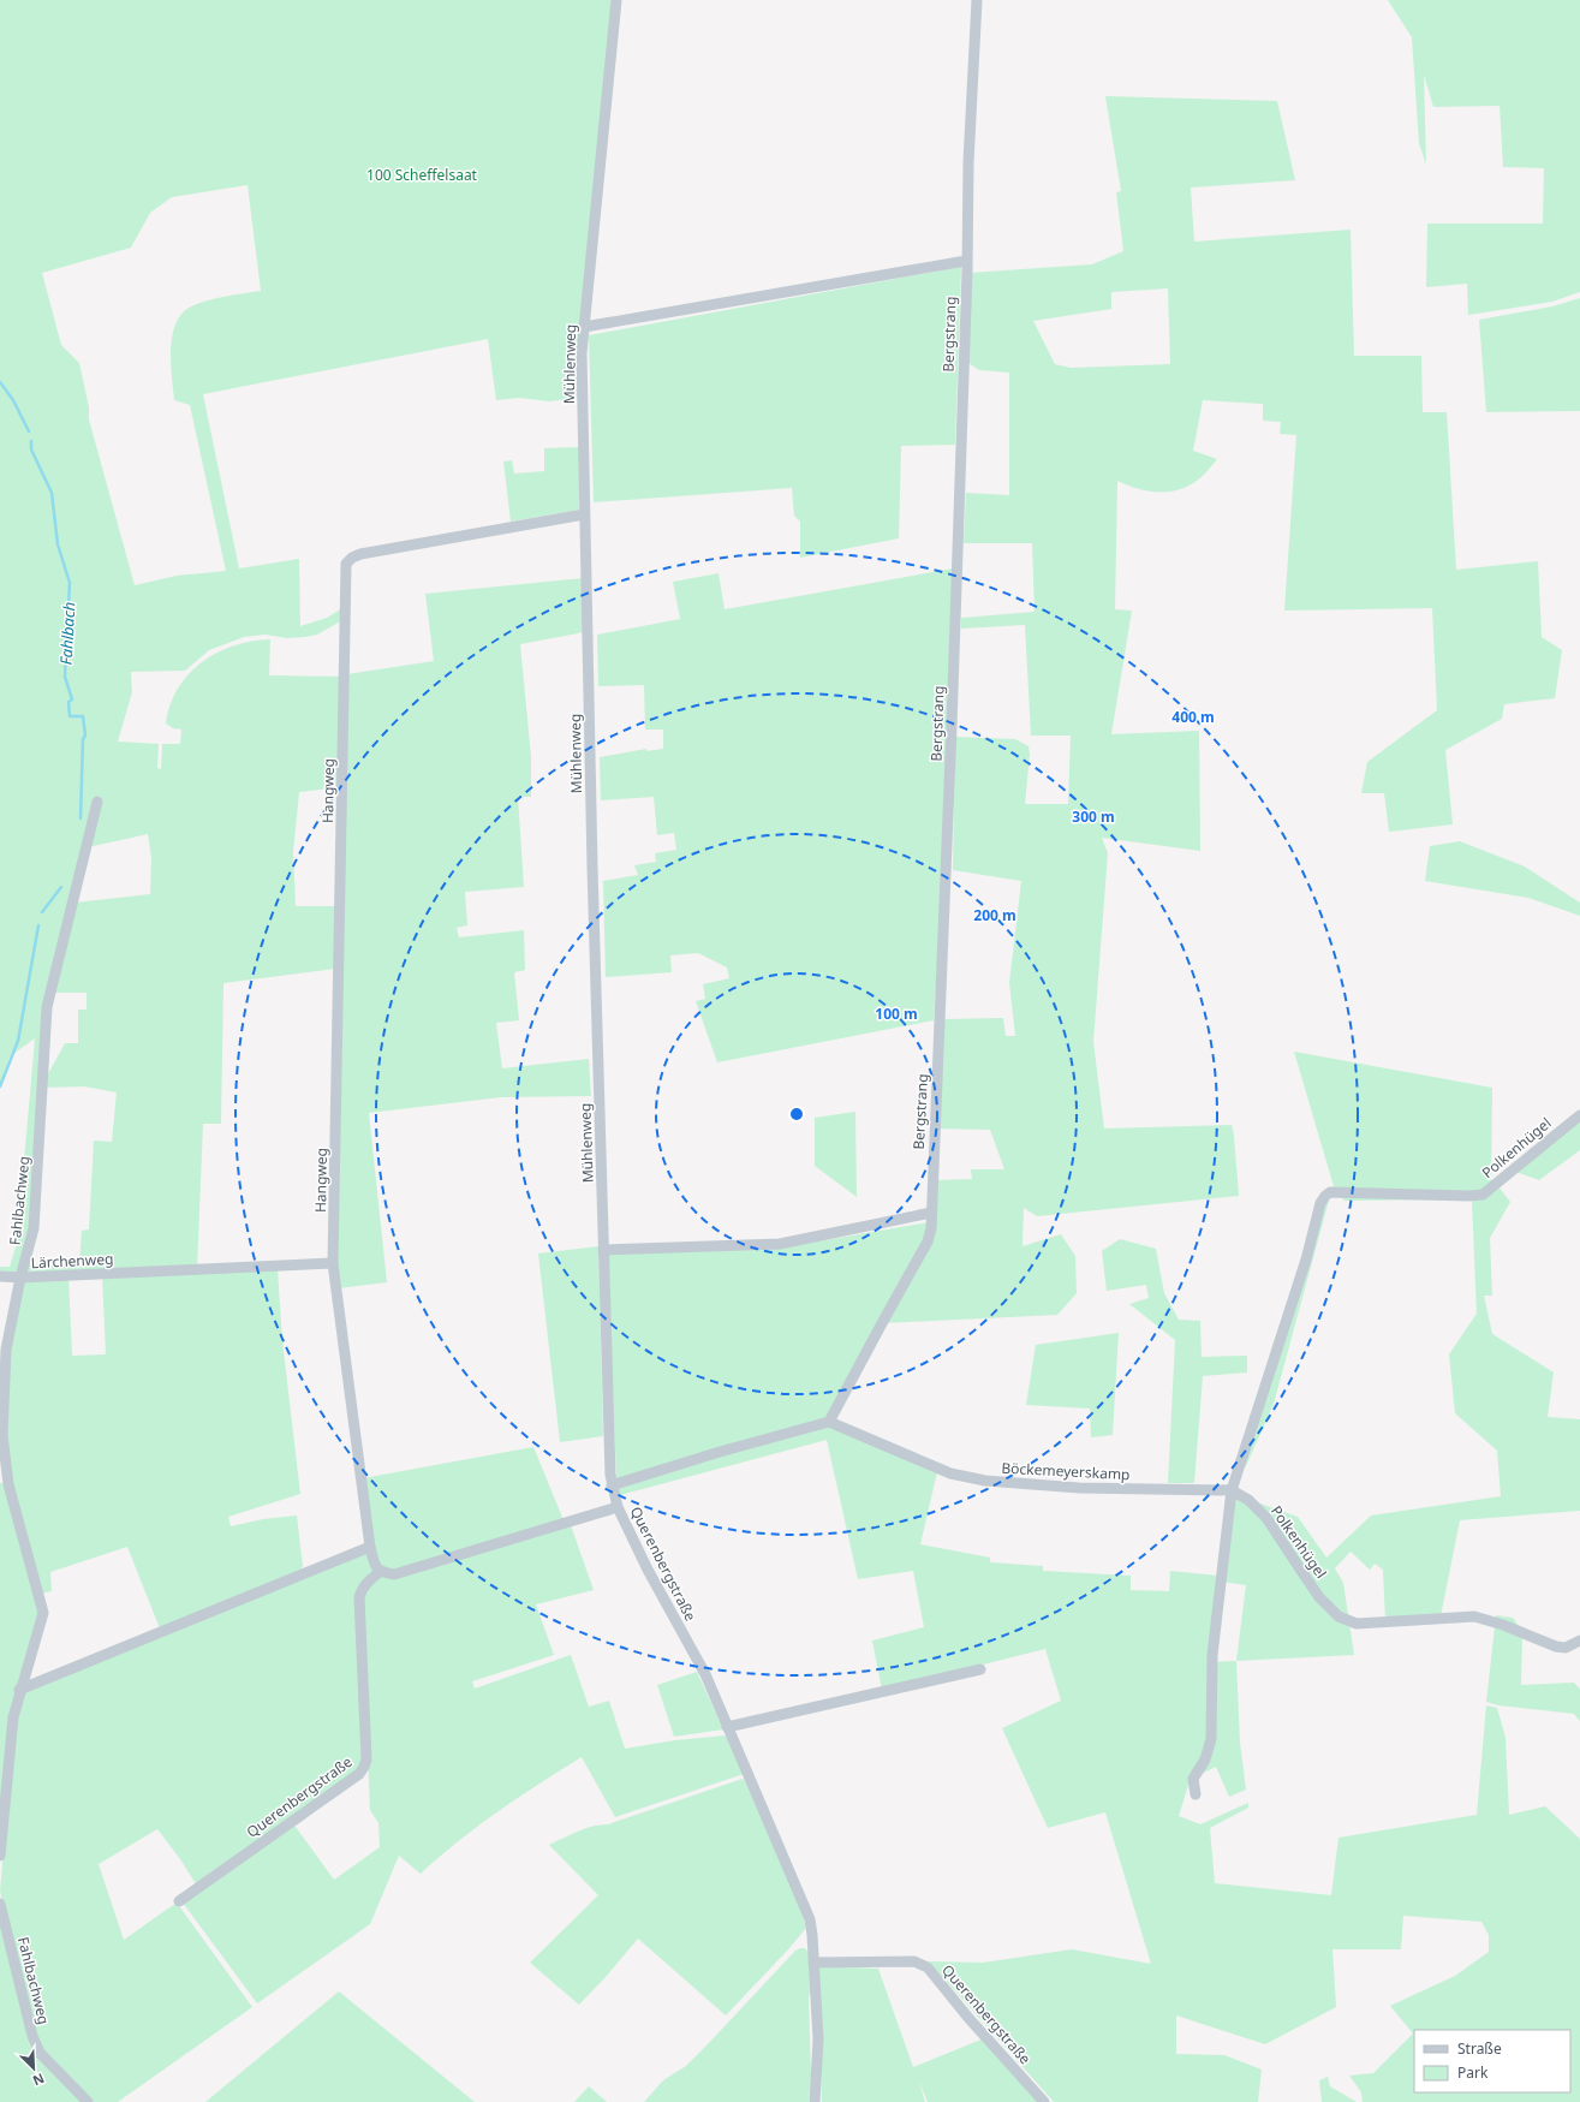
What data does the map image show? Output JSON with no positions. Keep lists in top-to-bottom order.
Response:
{
  "streets": {
    "street": [
      "Bergstrang",
      "Mühlenweg",
      "Hangweg",
      "Polkenhügel",
      "Fahlbachweg",
      "Lärchenweg",
      "Böckemeyerskamp",
      "Querenbergstraße"
    ]
  },
  "crossings": [
    ["Bergstrang", "Böckemeyerskamp"],
    ["Mühlenweg", "Hangweg"],
    ["Mühlenweg", "Querenbergstraße"],
    ["Hangweg", "Lärchenweg"],
    ["Polkenhügel", "Böckemeyerskamp"],
    ["Fahlbachweg", "Lärchenweg"]
  ],
  "water": ["Fahlbach"],
  "parks": ["100 Scheffelsaat"],
  "legend": ["Straße", "Park"],
  "north": "bottom right",
  "rings": [
    "400 m",
    "300 m",
    "200 m",
    "100 m"
  ]
}
